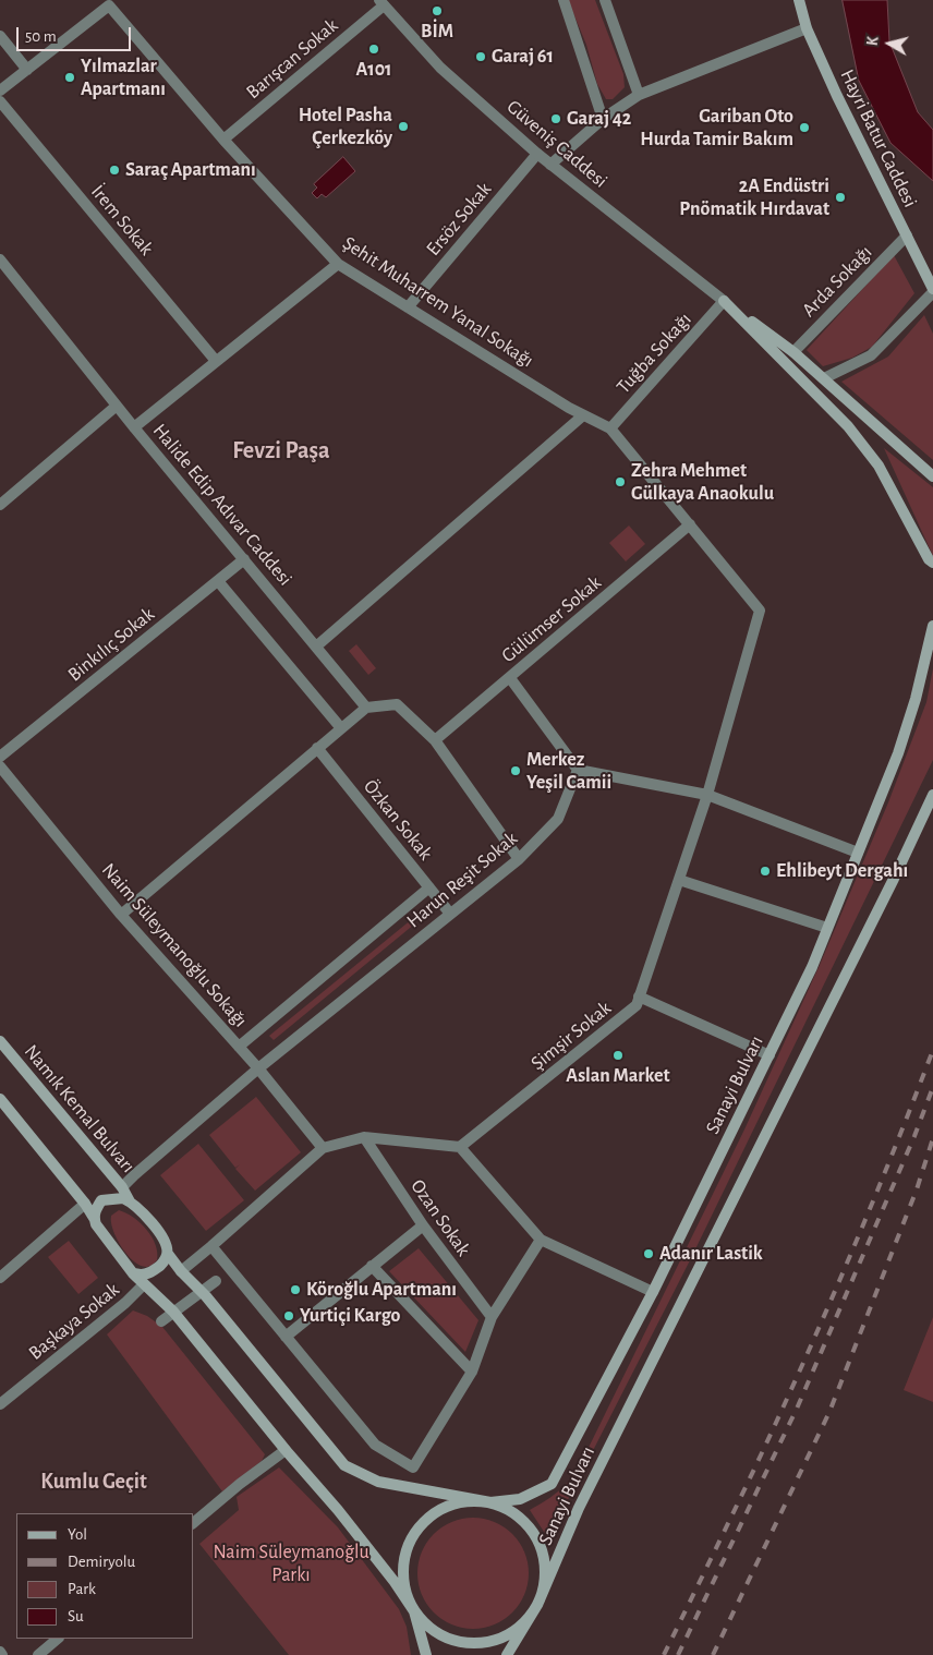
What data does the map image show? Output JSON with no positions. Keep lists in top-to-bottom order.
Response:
{
  "streets": {
    "main road": [
      "Hayri Batur Caddesi",
      "Güveniş Caddesi",
      "Sanayi Bulvarı",
      "Namık Kemal Bulvarı"
    ],
    "street": [
      "Barışcan Sokak",
      "Ersöz Sokak",
      "İrem Sokak",
      "Arda Sokağı",
      "Şehit Muharrem Yanal Sokağı",
      "Tuğba Sokağı",
      "Halide Edip Adıvar Caddesi",
      "Gülümser Sokak",
      "Binkılıç Sokak",
      "Özkan Sokak",
      "Harun Reşit Sokak",
      "Naim Süleymanoğlu Sokağı",
      "Şimşir Sokak",
      "Ozan Sokak",
      "Başkaya Sokak"
    ]
  },
  "crossings": [
    ["Barışcan Sokak", "Güveniş Caddesi"],
    ["Barışcan Sokak", "Şehit Muharrem Yanal Sokağı"],
    ["Hayri Batur Caddesi", "Arda Sokağı"],
    ["Güveniş Caddesi", "Ersöz Sokak"],
    ["Güveniş Caddesi", "Arda Sokağı"],
    ["Güveniş Caddesi", "Tuğba Sokağı"],
    ["Ersöz Sokak", "Şehit Muharrem Yanal Sokağı"],
    ["Şehit Muharrem Yanal Sokağı", "Tuğba Sokağı"],
    ["Şehit Muharrem Yanal Sokağı", "Gülümser Sokak"],
    ["Şehit Muharrem Yanal Sokağı", "Şimşir Sokak"],
    ["Halide Edip Adıvar Caddesi", "Binkılıç Sokak"],
    ["Özkan Sokak", "Harun Reşit Sokak"],
    ["Harun Reşit Sokak", "Naim Süleymanoğlu Sokağı"],
    ["Harun Reşit Sokak", "Namık Kemal Bulvarı"],
    ["Sanayi Bulvarı", "Namık Kemal Bulvarı"]
  ],
  "districts": ["Fevzi Paşa", "Kumlu Geçit"],
  "parks": ["Naim Süleymanoğlu Parkı"],
  "places": [
    "BİM",
    "A101",
    "Garaj 61",
    "Yılmazlar Apartmanı",
    "Garaj 42",
    "Hotel Pasha Çerkezköy",
    "Gariban Oto Hurda Tamir Bakım",
    "Saraç Apartmanı",
    "2A Endüstri Pnömatik Hırdavat",
    "Zehra Mehmet Gülkaya Anaokulu",
    "Merkez Yeşil Camii",
    "Ehlibeyt Dergahı",
    "Aslan Market",
    "Adanır Lastik",
    "Köroğlu Apartmanı",
    "Yurtiçi Kargo"
  ],
  "legend": [
    "Yol",
    "Demiryolu",
    "Park",
    "Su"
  ],
  "scale_bar": "50 m",
  "north": "left"
}
